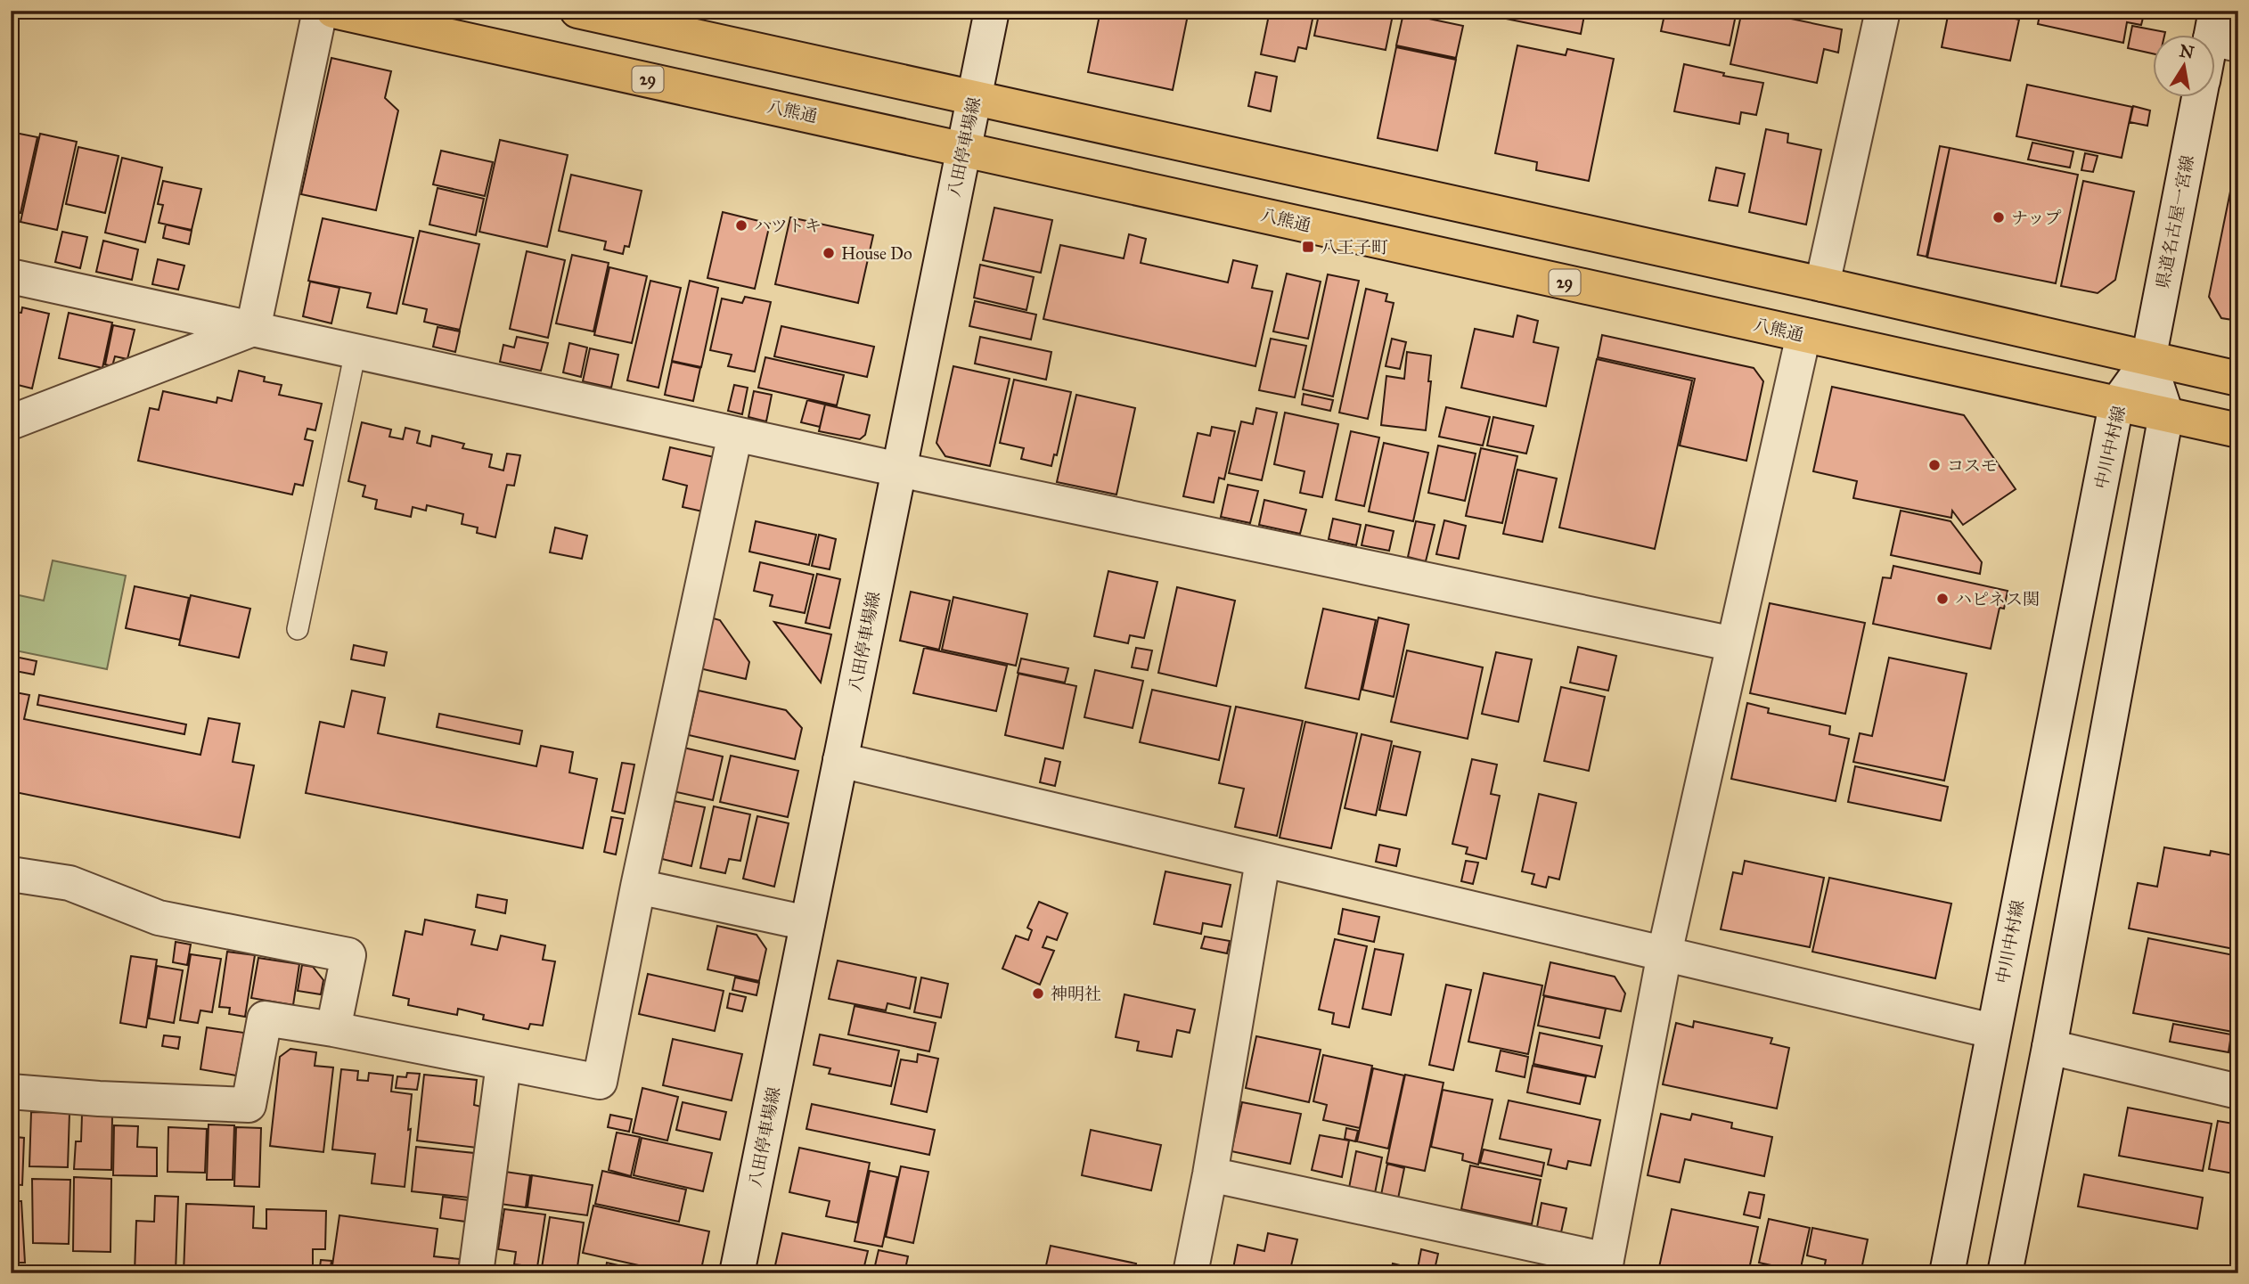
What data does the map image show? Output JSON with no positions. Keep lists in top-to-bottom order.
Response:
{
  "streets": {
    "main road": ["29", "八熊通"],
    "street": ["八田停車場線", "県道名古屋一宮線", "中川中村線"]
  },
  "crossings": [
    ["八熊通", "八田停車場線"],
    ["八熊通", "中川中村線"],
    ["県道名古屋一宮線", "中川中村線"]
  ],
  "places": {
    "other": [
      "ナップ",
      "ハツトキ",
      "House Do",
      "コスモ",
      "ハピネス関",
      "神明社"
    ],
    "transit": ["八王子町"]
  },
  "north": "top"
}
